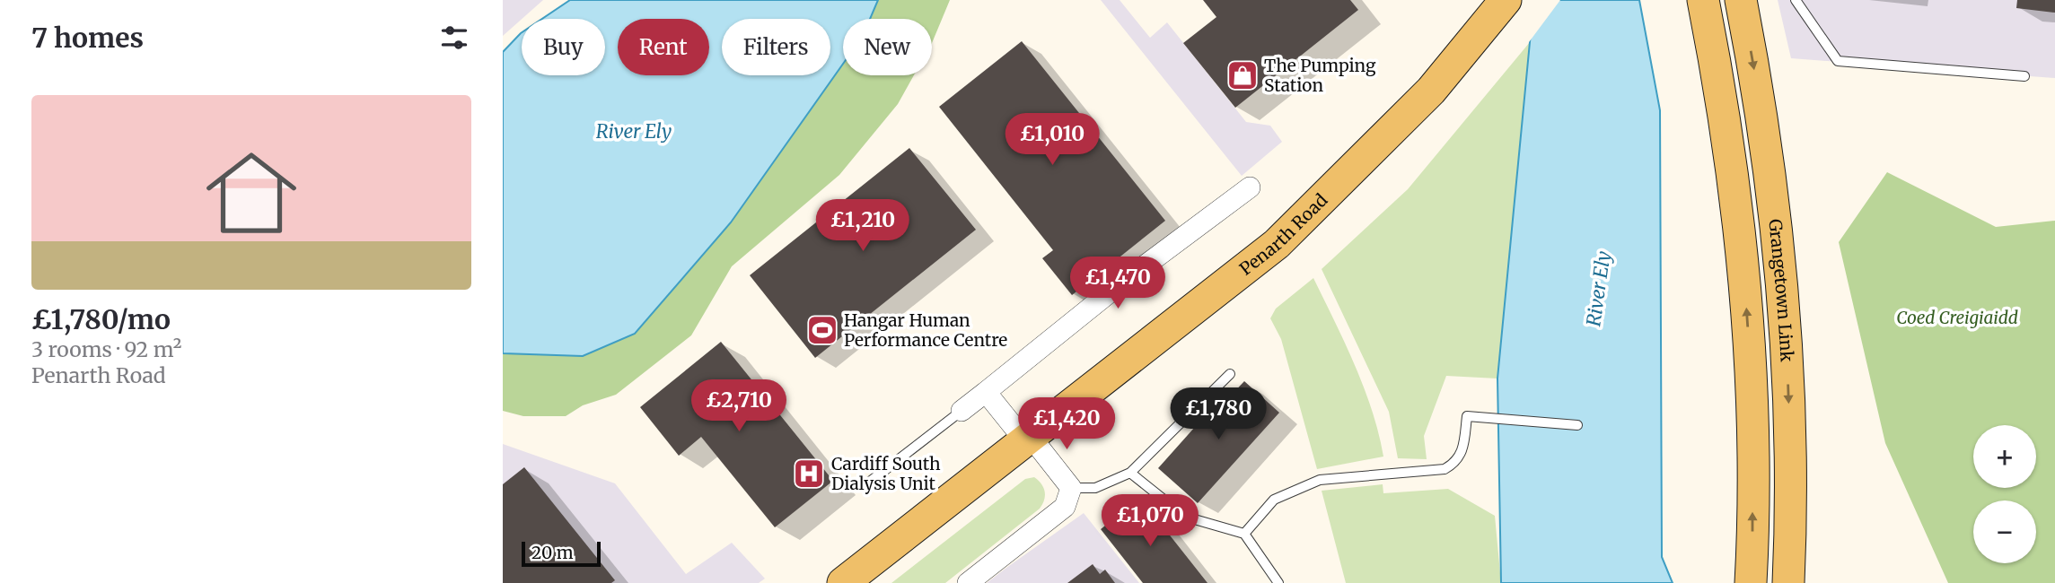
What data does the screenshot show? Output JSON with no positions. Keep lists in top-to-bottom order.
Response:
{
  "streets": {
    "main road": ["Penarth Road", "Grangetown Link"]
  },
  "water": ["River Ely"],
  "parks": ["Coed Creigiaidd"],
  "places": {
    "shop": ["The Pumping Station"],
    "sports": ["Hangar Human Performance Centre"],
    "hospital": ["Cardiff South Dialysis Unit"]
  },
  "scale_bar": "20 m",
  "page": {
    "heading": "7 homes",
    "chip": [
      "Buy",
      "Rent",
      "Filters",
      "New"
    ],
    "list": [
      {
        "name": "£1,780/mo",
        "note": "3 rooms · 92 m² · Penarth Road"
      }
    ],
    "price": [
      "£1,010",
      "£1,210",
      "£1,470",
      "£2,710",
      "£1,780",
      "£1,420",
      "£1,070"
    ],
    "map_buttons": ["+", "−"],
    "scale": "20 m"
  }
}
